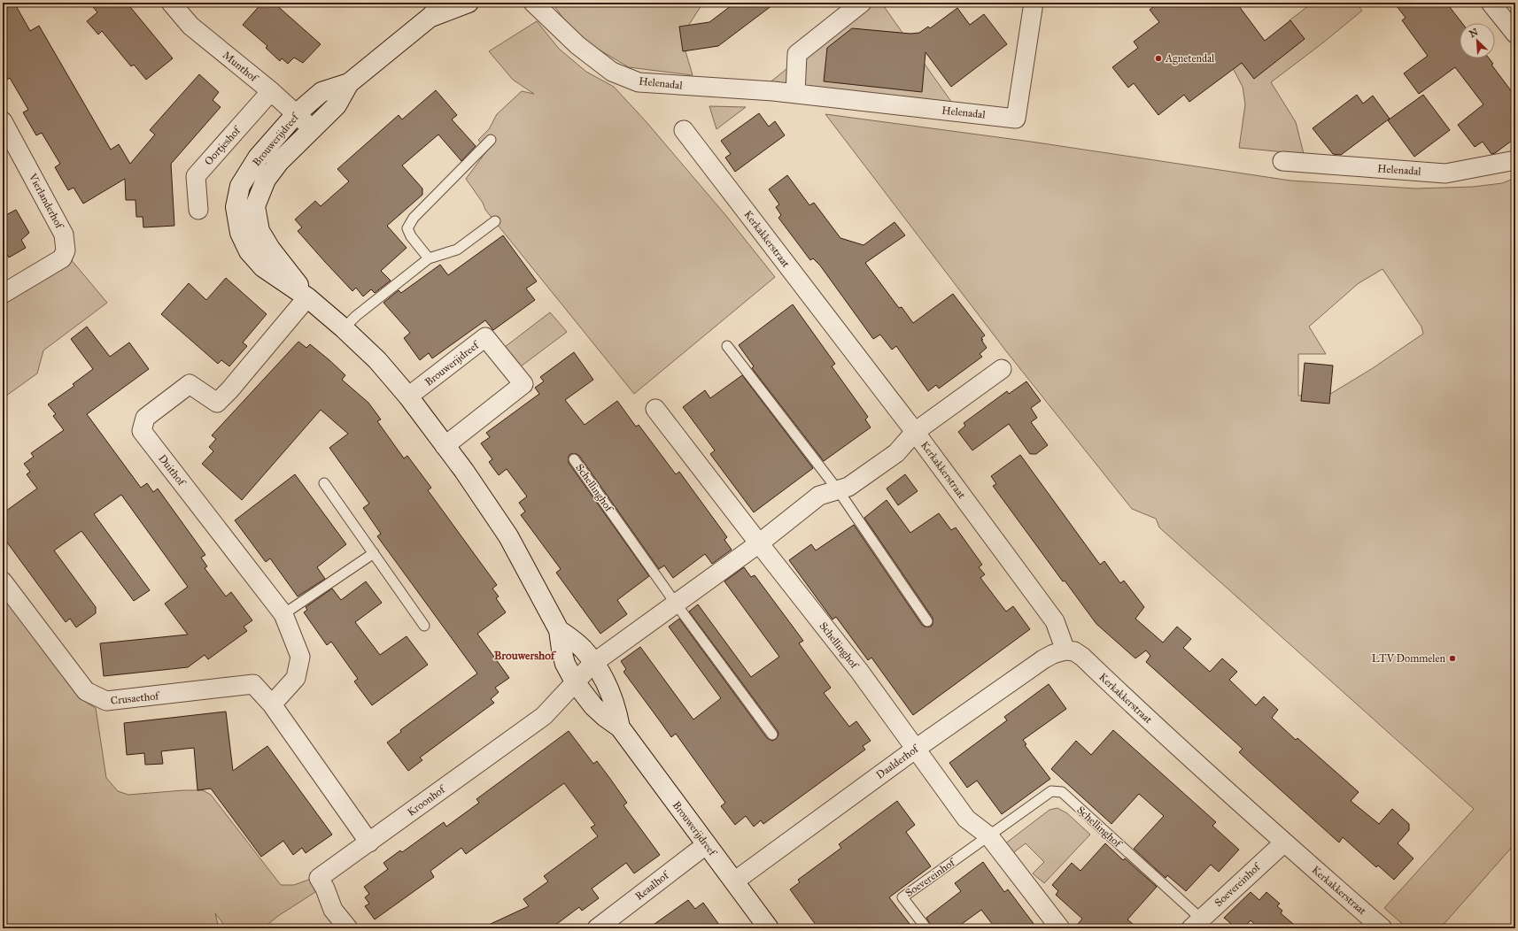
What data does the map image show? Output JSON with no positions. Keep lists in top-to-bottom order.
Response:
{
  "streets": {
    "street": [
      "Munthof",
      "Helenadal",
      "Brouwerijdreef",
      "Oortjeshof",
      "Vierlanderhof",
      "Kerkakkerstraat",
      "Duithof",
      "Schellinghof",
      "Crusaethof",
      "Daalderhof",
      "Kroonhof",
      "Soevereinhof",
      "Reaalhof"
    ]
  },
  "crossings": [
    ["Munthof", "Brouwerijdreef"],
    ["Munthof", "Oortjeshof"],
    ["Brouwerijdreef", "Duithof"],
    ["Brouwerijdreef", "Daalderhof"],
    ["Brouwerijdreef", "Kroonhof"],
    ["Brouwerijdreef", "Reaalhof"],
    ["Kerkakkerstraat", "Daalderhof"],
    ["Kerkakkerstraat", "Soevereinhof"],
    ["Schellinghof", "Daalderhof"],
    ["Schellinghof", "Soevereinhof"],
    ["Crusaethof", "Kroonhof"]
  ],
  "districts": ["Brouwershof"],
  "places": ["Agnetendal", "LTV Dommelen"],
  "north": "top left"
}
